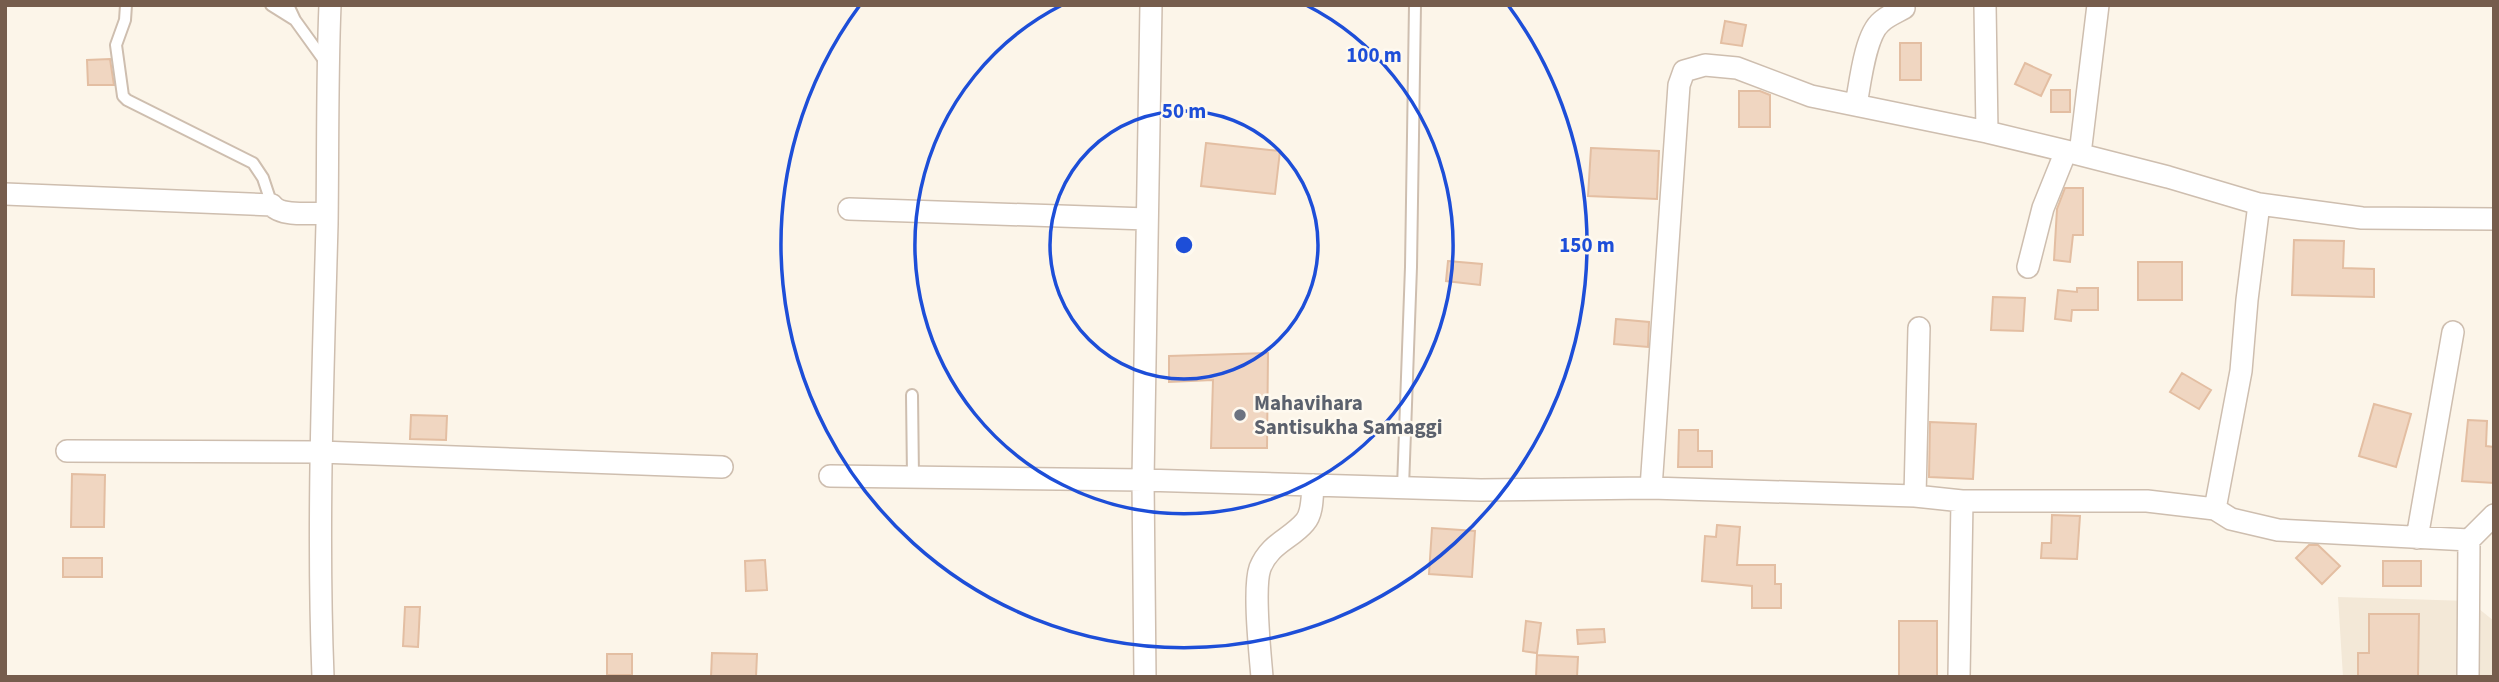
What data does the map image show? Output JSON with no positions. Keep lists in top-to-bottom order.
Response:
{
  "places": ["Mahavihara Santisukha Samaggi"],
  "rings": ["100 m", "50 m", "150 m"]
}
